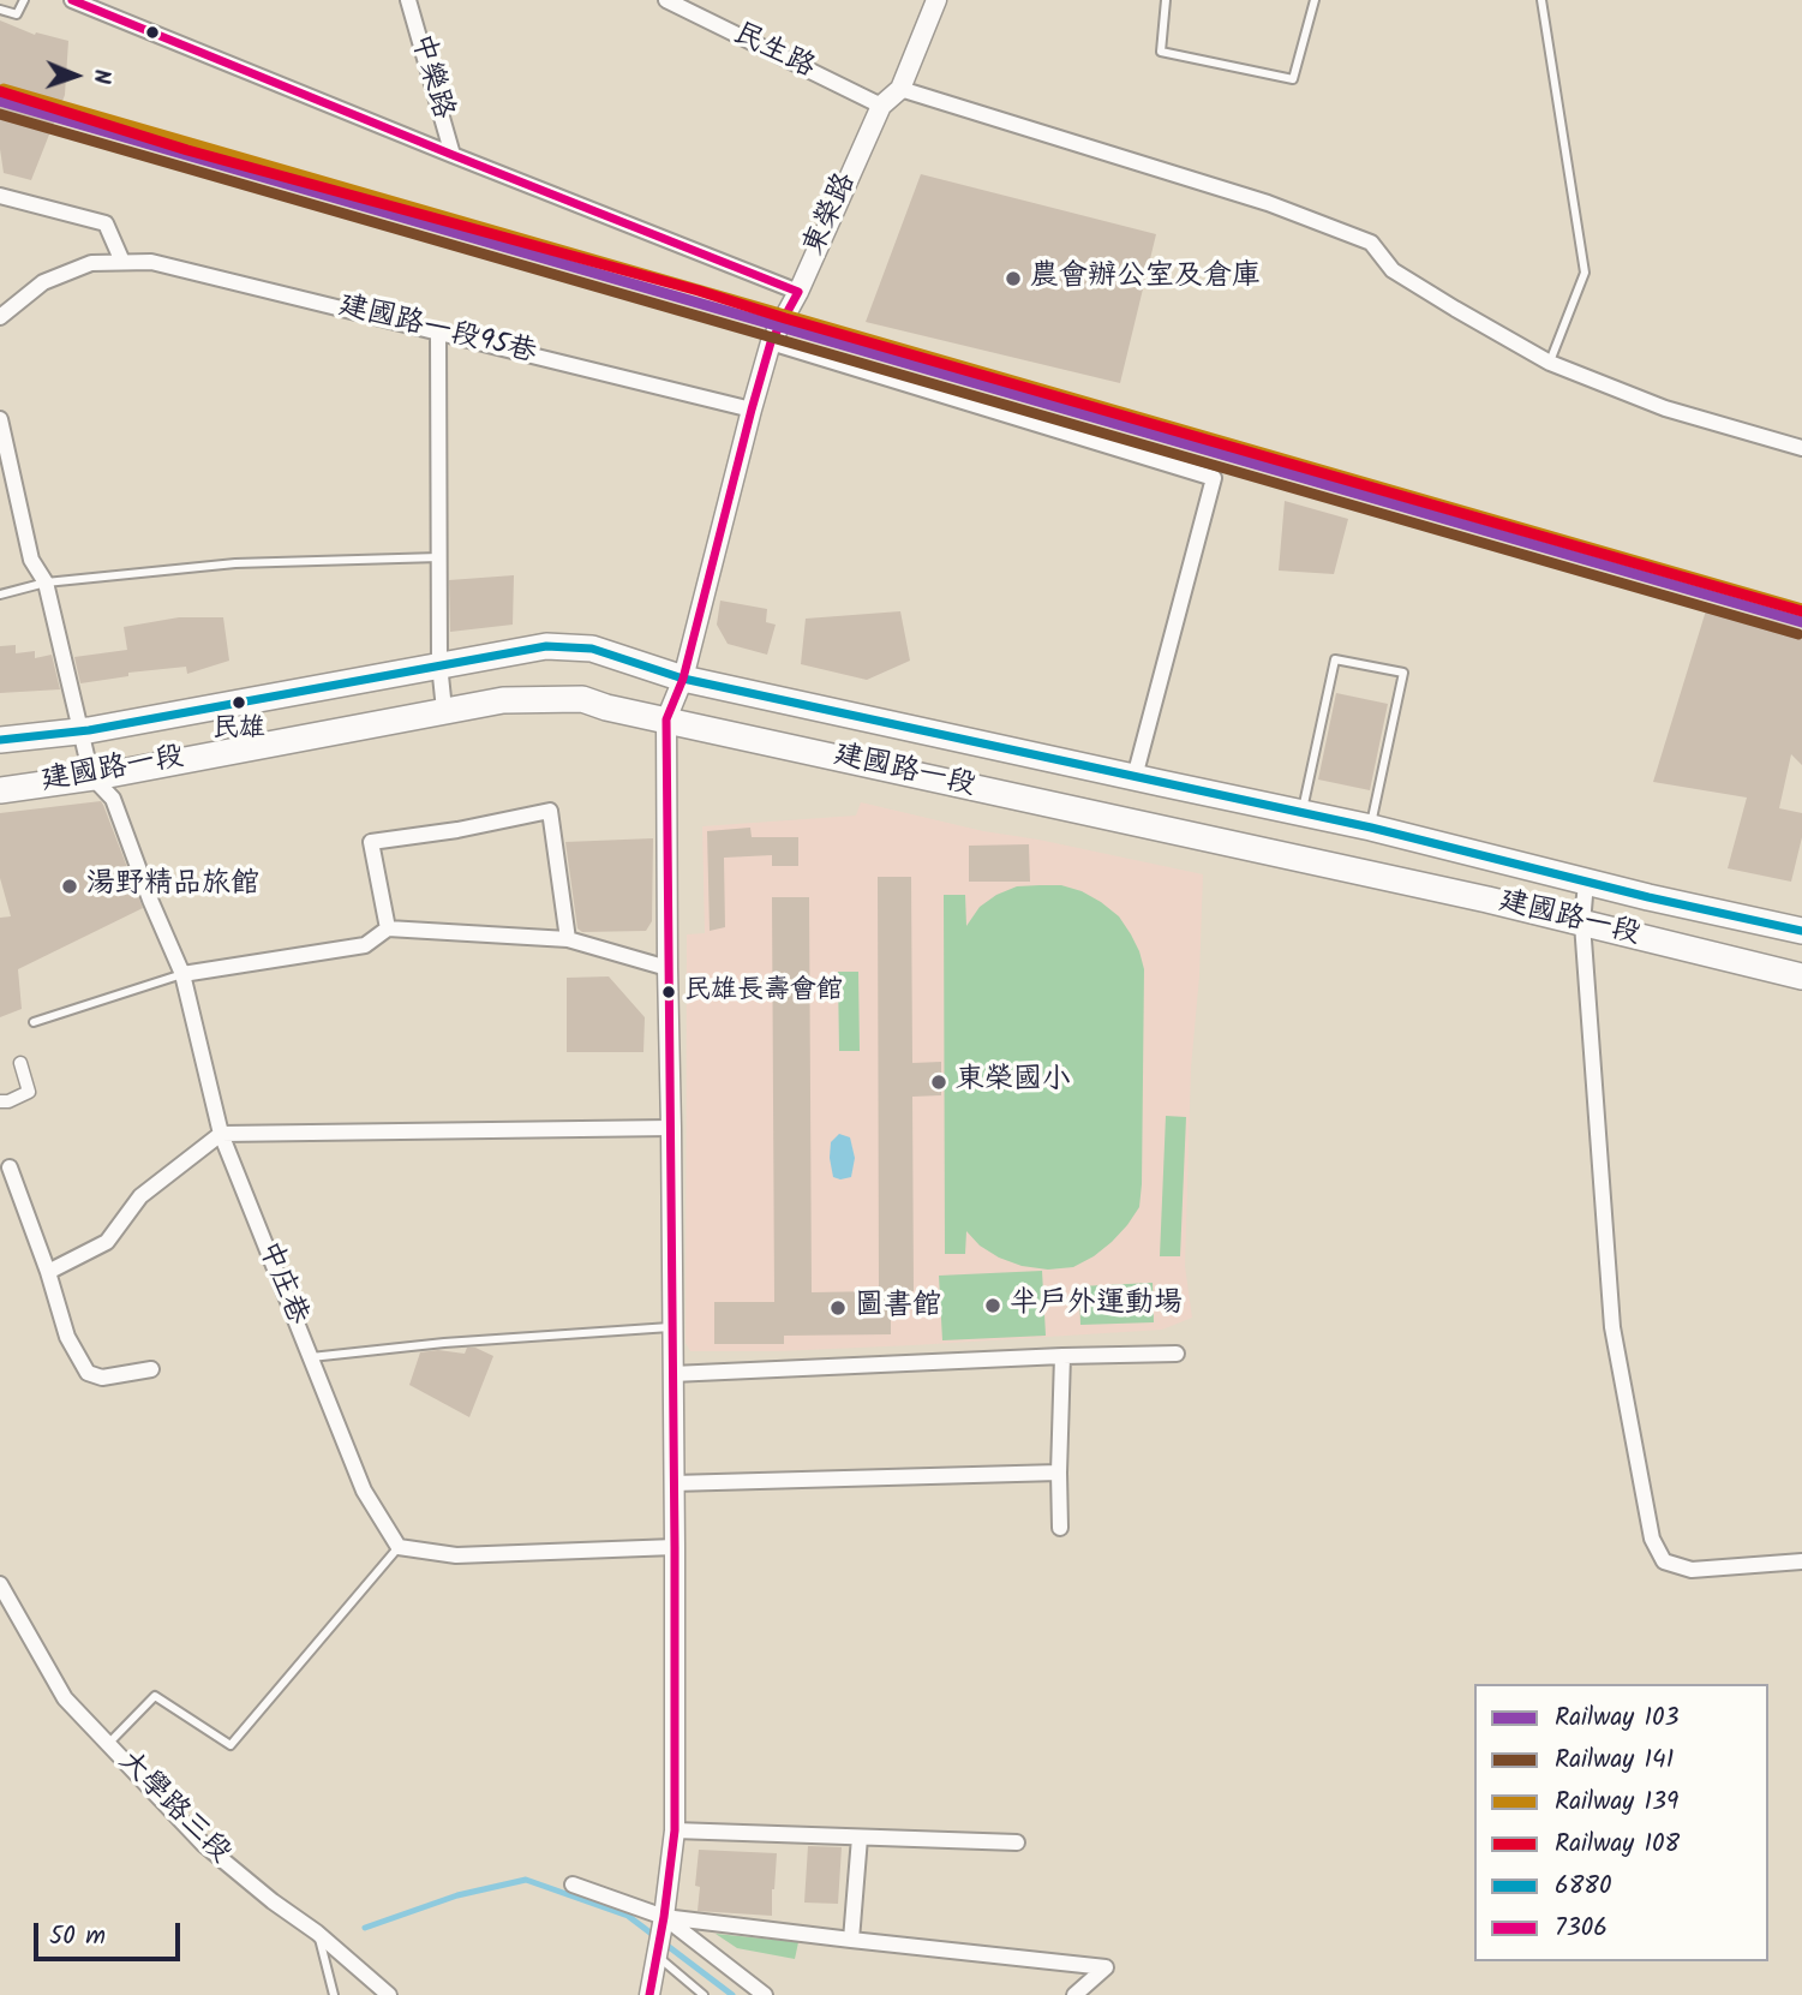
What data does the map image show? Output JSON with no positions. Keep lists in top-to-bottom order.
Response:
{
  "streets": {
    "main road": ["建國路一段"],
    "street": [
      "民生路",
      "中樂路",
      "東榮路",
      "建國路一段95巷",
      "中庄巷",
      "大學路三段"
    ]
  },
  "crossings": [
    ["民生路", "東榮路"],
    ["東榮路", "建國路一段95巷"],
    ["東榮路", "建國路一段"],
    ["建國路一段", "中庄巷"]
  ],
  "places": [
    "農會辦公室及倉庫",
    "民雄",
    "湯野精品旅館",
    "民雄長壽會館",
    "東榮國小",
    "半戶外運動場",
    "圖書館"
  ],
  "lines": [
    "transit line 7306",
    "rail line 139",
    "rail line 108",
    "rail line 103",
    "rail line 141",
    "transit line 6880"
  ],
  "legend": [
    "Railway 103",
    "Railway 141",
    "Railway 139",
    "Railway 108",
    "6880",
    "7306"
  ],
  "scale_bar": "50 m",
  "north": "right"
}
